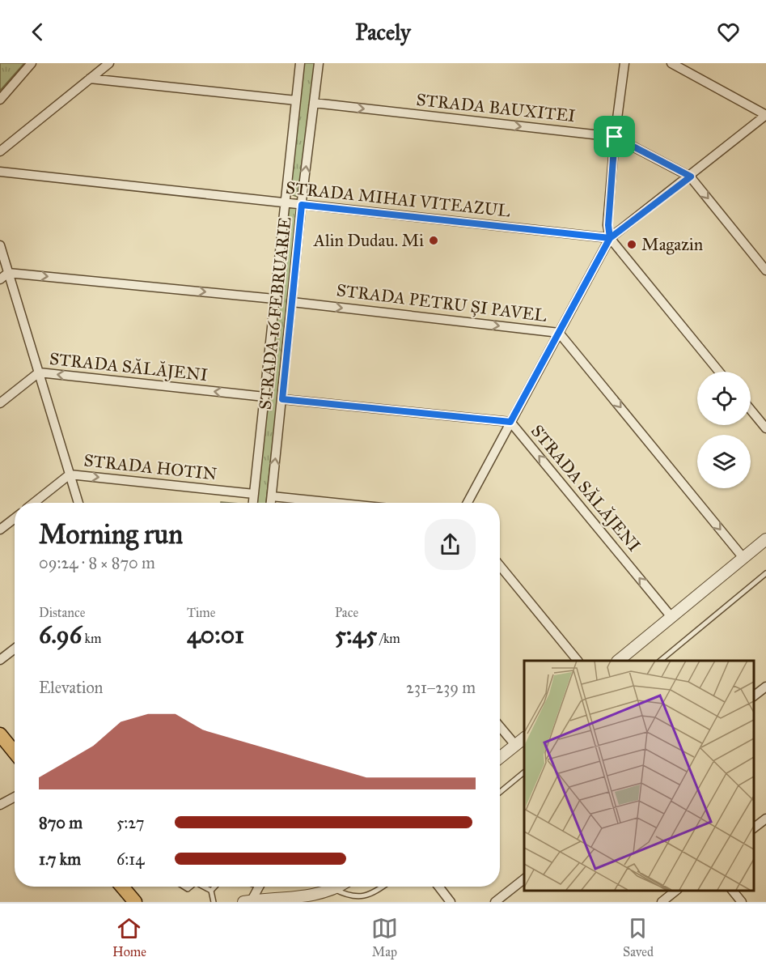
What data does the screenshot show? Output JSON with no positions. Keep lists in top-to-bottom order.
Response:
{
  "streets": {
    "street": [
      "STRADA BAUXITEI",
      "STRADA MIHAI VITEAZUL",
      "STRADA PETRU ȘI PAVEL",
      "STRADA 16 FEBRUARIE",
      "STRADA SĂLĂJENI",
      "STRADA HOTIN"
    ]
  },
  "crossings": [
    ["STRADA BAUXITEI", "STRADA 16 FEBRUARIE"],
    ["STRADA MIHAI VITEAZUL", "STRADA 16 FEBRUARIE"],
    ["STRADA PETRU ȘI PAVEL", "STRADA 16 FEBRUARIE"],
    ["STRADA 16 FEBRUARIE", "STRADA SĂLĂJENI"],
    ["STRADA 16 FEBRUARIE", "STRADA HOTIN"]
  ],
  "one_way": [
    "STRADA BAUXITEI",
    "STRADA PETRU ȘI PAVEL",
    "STRADA SĂLĂJENI",
    "STRADA HOTIN"
  ],
  "places": ["Alin Dudau. Mi", "Magazin"],
  "page": {
    "header": "Pacely",
    "heading": ["Morning run", "09:24 · 8 × 870 m"],
    "stats": [
      ["Distance", "6.96 km"],
      ["Time", "40:01"],
      ["Pace", "5:45 /km"]
    ],
    "chart": ["Elevation", "231–239 m"],
    "list": [
      {
        "name": "870 m",
        "note": "5:27"
      },
      {
        "name": "1.7 km",
        "note": "6:14"
      }
    ],
    "tabs": ["Home", "Map", "Saved"]
  }
}
